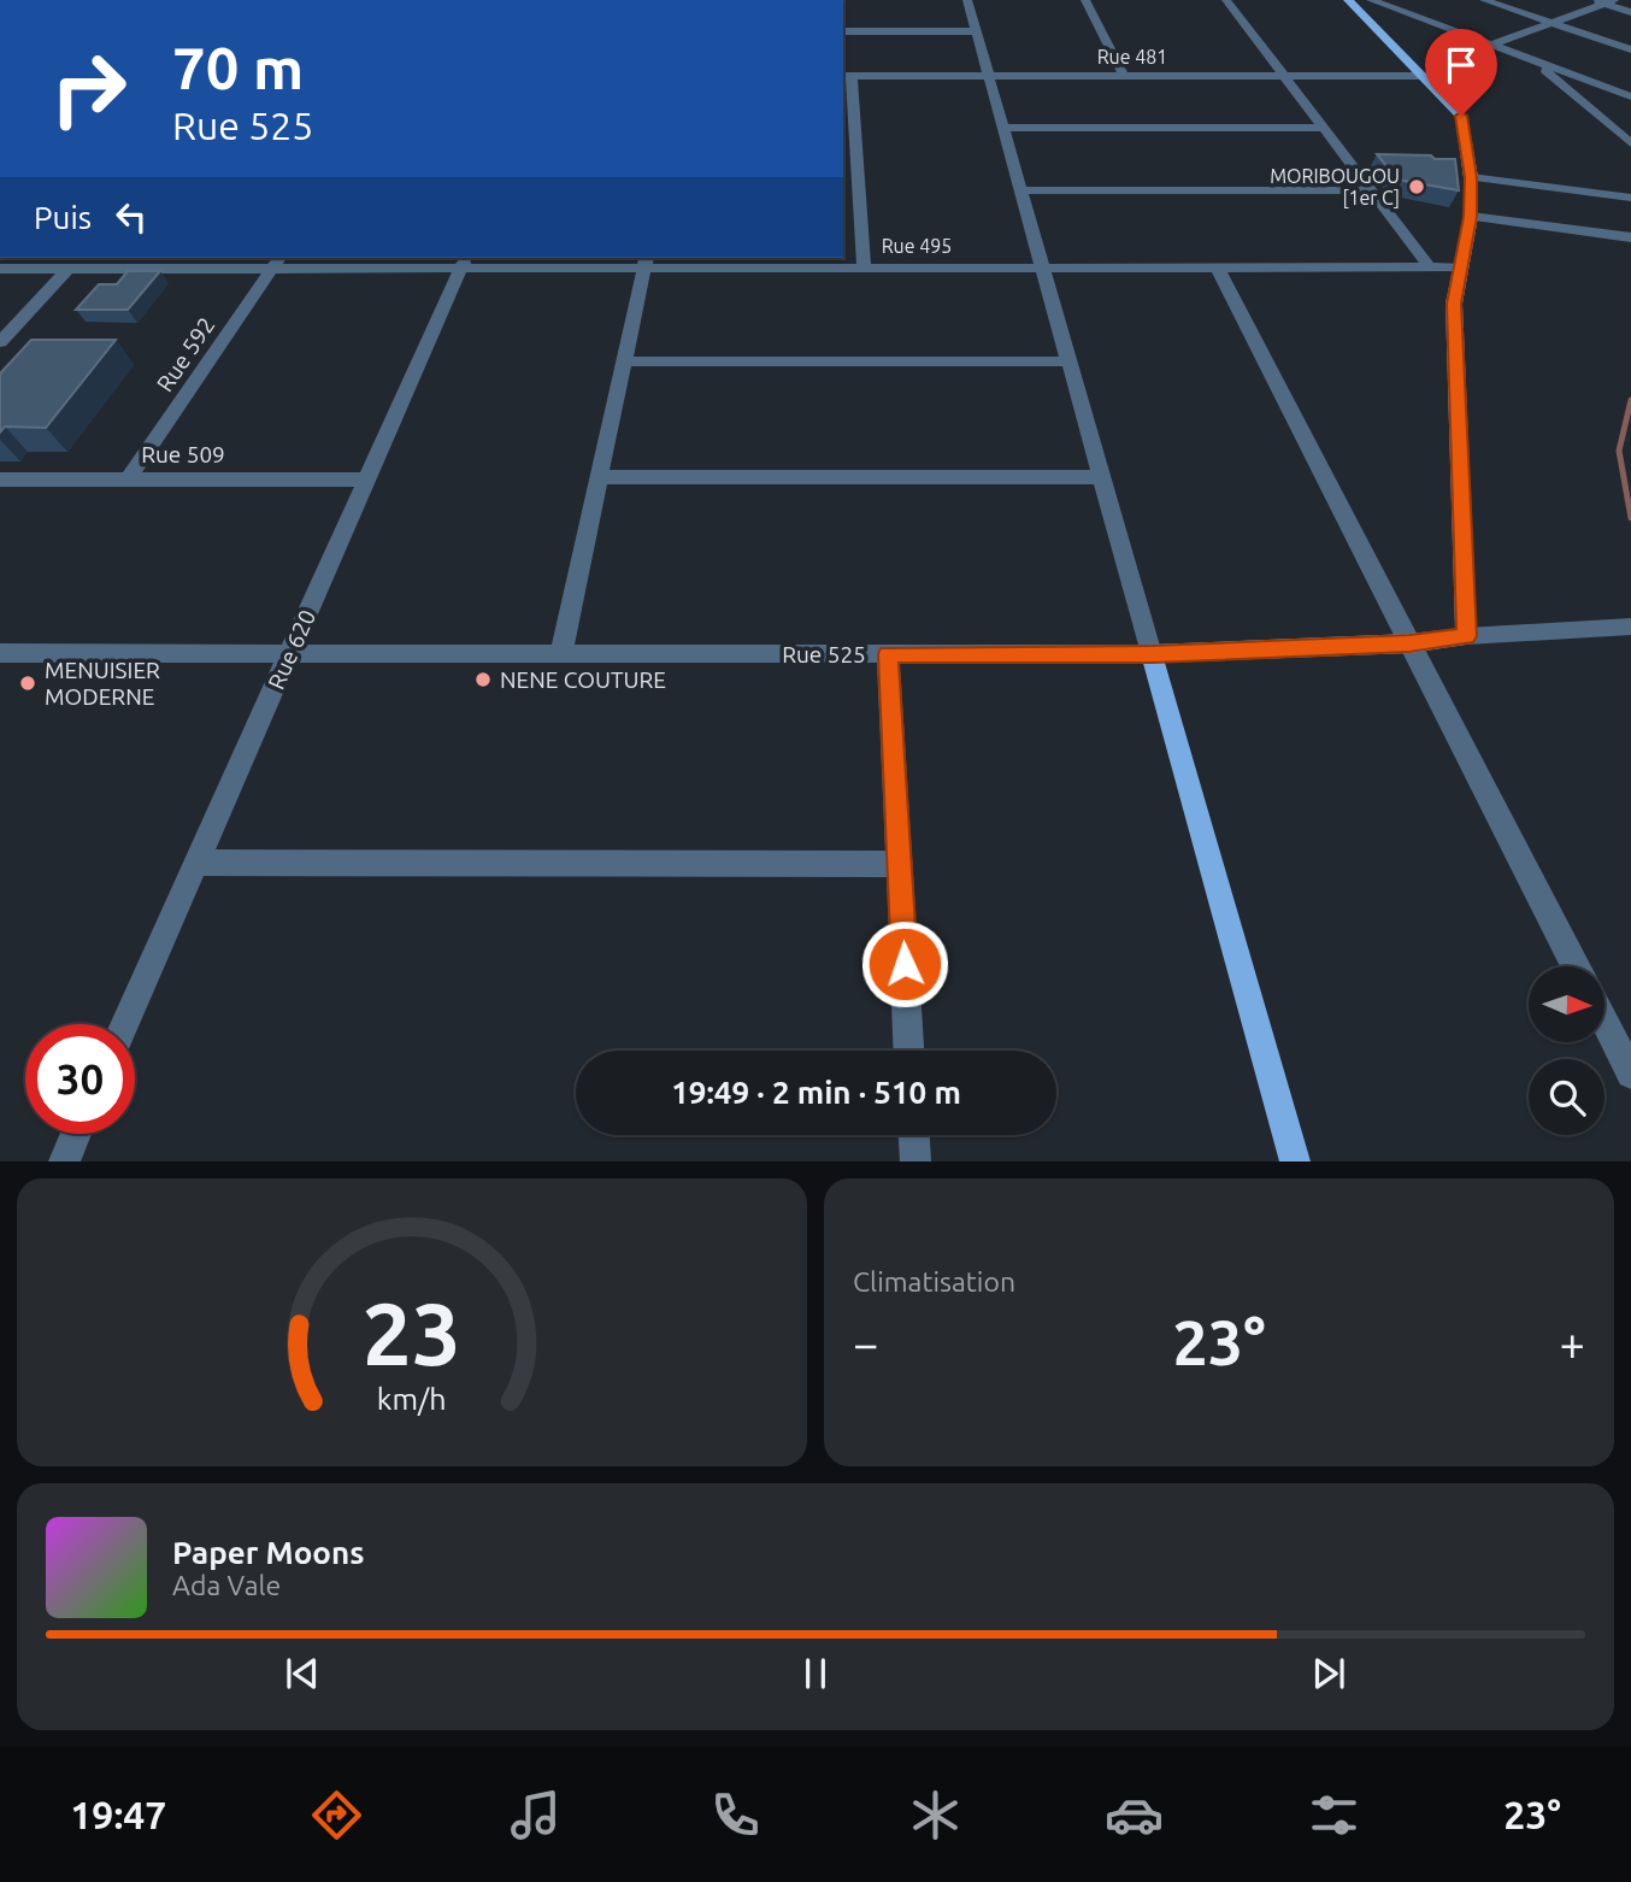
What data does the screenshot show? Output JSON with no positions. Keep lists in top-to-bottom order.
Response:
{
  "streets": {
    "main road": ["Rue 525"],
    "street": [
      "Rue 481",
      "Rue 495",
      "Rue 592",
      "Rue 509",
      "Rue 620"
    ]
  },
  "crossings": [
    ["Rue 495", "Rue 592"],
    ["Rue 495", "Rue 620"],
    ["Rue 592", "Rue 509"],
    ["Rue 509", "Rue 620"],
    ["Rue 620", "Rue 525"]
  ],
  "places": ["MORIBOUGOU [1er C]", "NENE COUTURE", "MENUISIER MODERNE"],
  "north": "right",
  "page": {
    "turn": ["70 m", "Rue 525"],
    "then": "Puis",
    "limit": "30",
    "trip": "19:49 · 2 min · 510 m",
    "tile": "Climatisation",
    "heat": ["−", "23°", "+"],
    "song": ["Paper Moons", "Ada Vale"],
    "tabs": ["19:47", "23°"],
    "gauge": ["23", "km/h"]
  }
}
